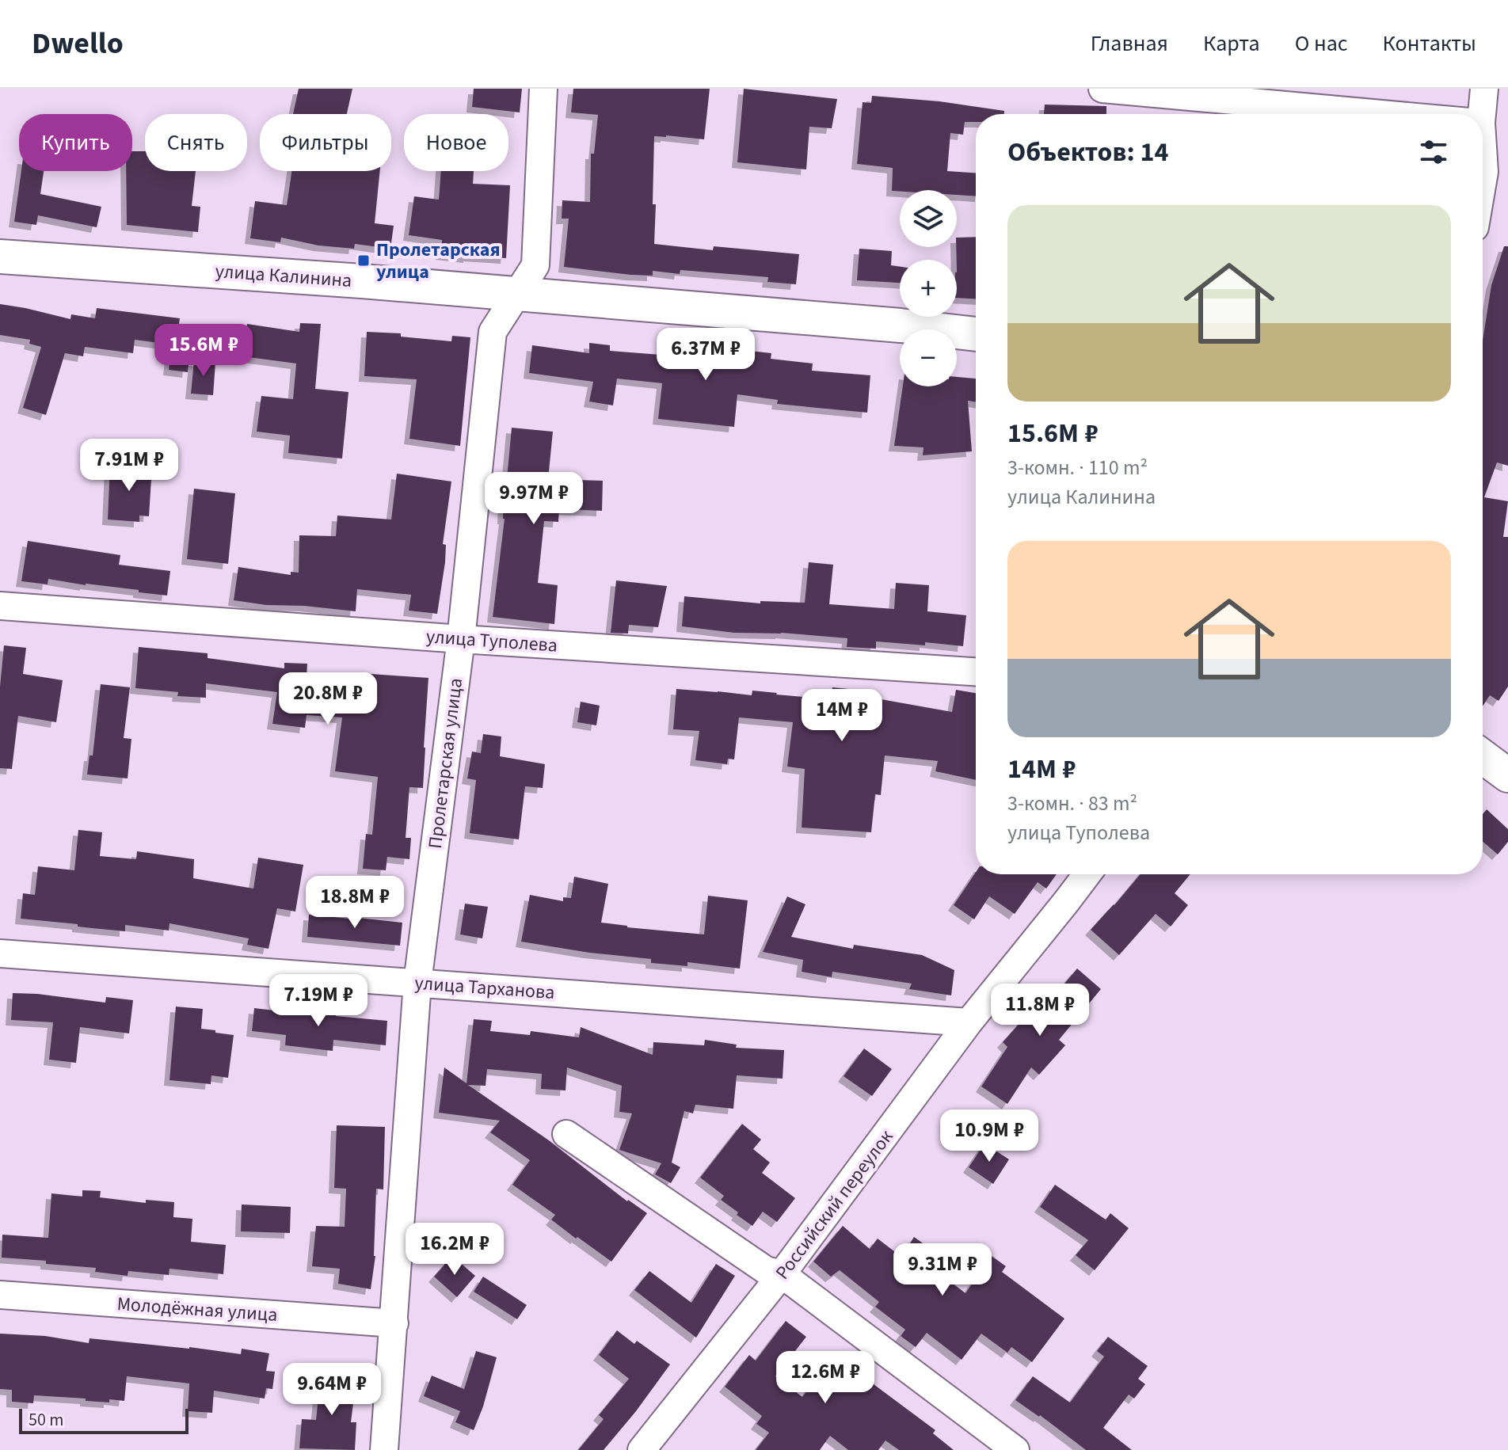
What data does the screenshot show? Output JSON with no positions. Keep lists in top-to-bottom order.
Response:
{
  "streets": {
    "street": [
      "улица Калинина",
      "улица Туполева",
      "Пролетарская улица",
      "улица Тарханова",
      "Российский переулок",
      "Молодёжная улица"
    ]
  },
  "crossings": [
    ["улица Калинина", "Пролетарская улица"],
    ["улица Туполева", "Пролетарская улица"],
    ["Пролетарская улица", "улица Тарханова"],
    ["Пролетарская улица", "Молодёжная улица"],
    ["улица Тарханова", "Российский переулок"]
  ],
  "places": {
    "transit": ["Пролетарская улица"]
  },
  "scale_bar": "50 m",
  "page": {
    "header": "Dwello",
    "nav": [
      "Главная",
      "Карта",
      "О нас",
      "Контакты"
    ],
    "chip": [
      "Купить",
      "Снять",
      "Фильтры",
      "Новое"
    ],
    "heading": "Объектов: 14",
    "map_buttons": ["+", "−"],
    "list": [
      {
        "name": "15.6M ₽",
        "note": "3-комн. · 110 m² · улица Калинина"
      },
      {
        "name": "14M ₽",
        "note": "3-комн. · 83 m² · улица Туполева"
      }
    ],
    "price": [
      "15.6M ₽",
      "6.37M ₽",
      "7.91M ₽",
      "9.97M ₽",
      "20.8M ₽",
      "14M ₽",
      "18.8M ₽",
      "7.19M ₽",
      "11.8M ₽",
      "10.9M ₽",
      "16.2M ₽",
      "9.31M ₽",
      "12.6M ₽",
      "9.64M ₽"
    ],
    "scale": "50 m"
  }
}
